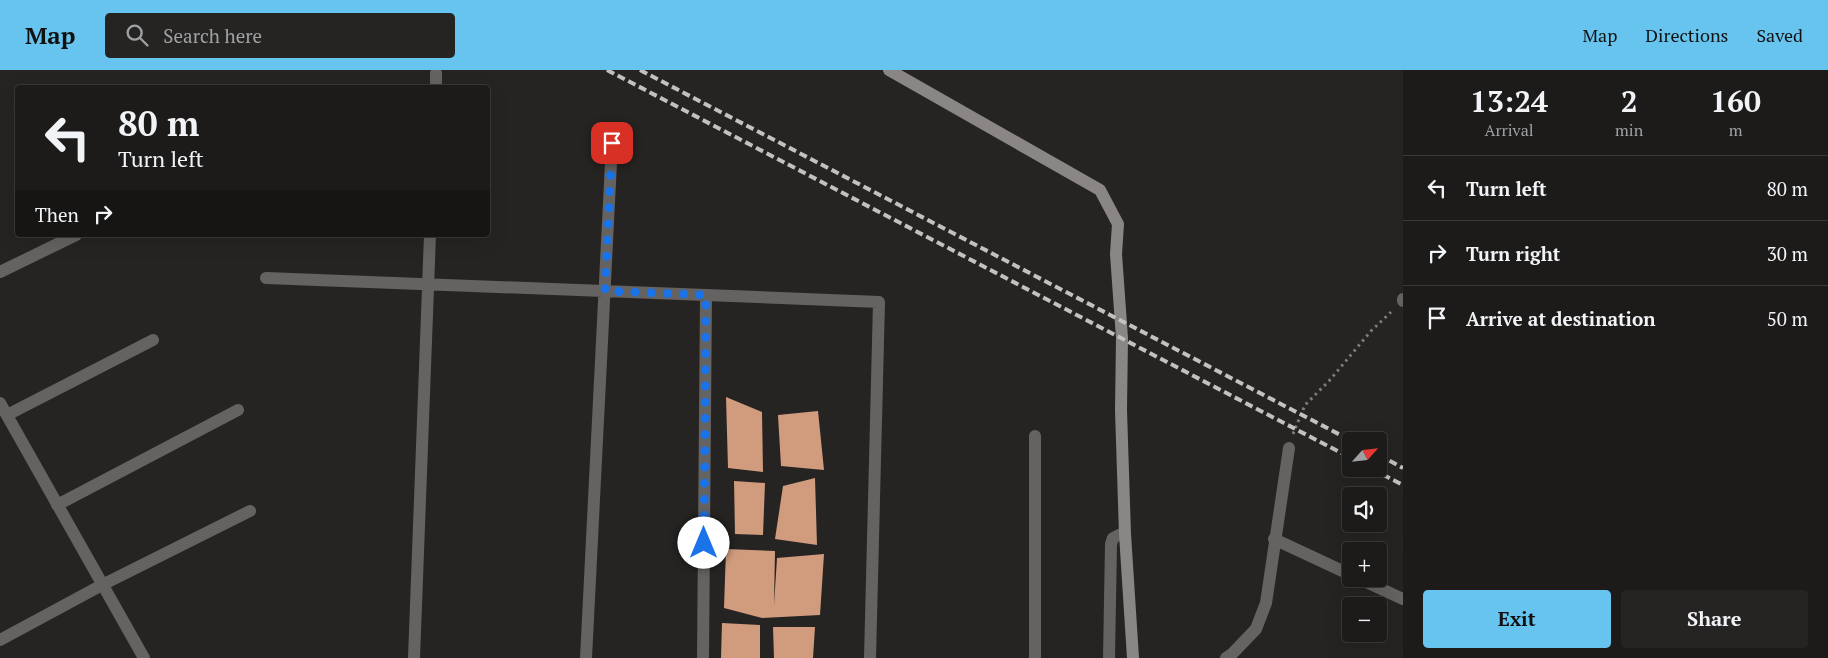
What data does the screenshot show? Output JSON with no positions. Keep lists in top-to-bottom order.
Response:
{
  "north": "top right",
  "page": {
    "header": "Map",
    "search": "Search here",
    "nav": ["Map", "Directions", "Saved"],
    "eta": [
      "13:24",
      "Arrival",
      "2",
      "min",
      "160",
      "m"
    ],
    "turn": ["80 m", "Turn left"],
    "list": [
      {
        "name": "Turn left",
        "value": "80 m"
      },
      {
        "name": "Turn right",
        "value": "30 m"
      },
      {
        "name": "Arrive at destination",
        "value": "50 m"
      }
    ],
    "then": "Then",
    "map_buttons": ["+", "−"],
    "buttons": ["Exit", "Share"]
  }
}
